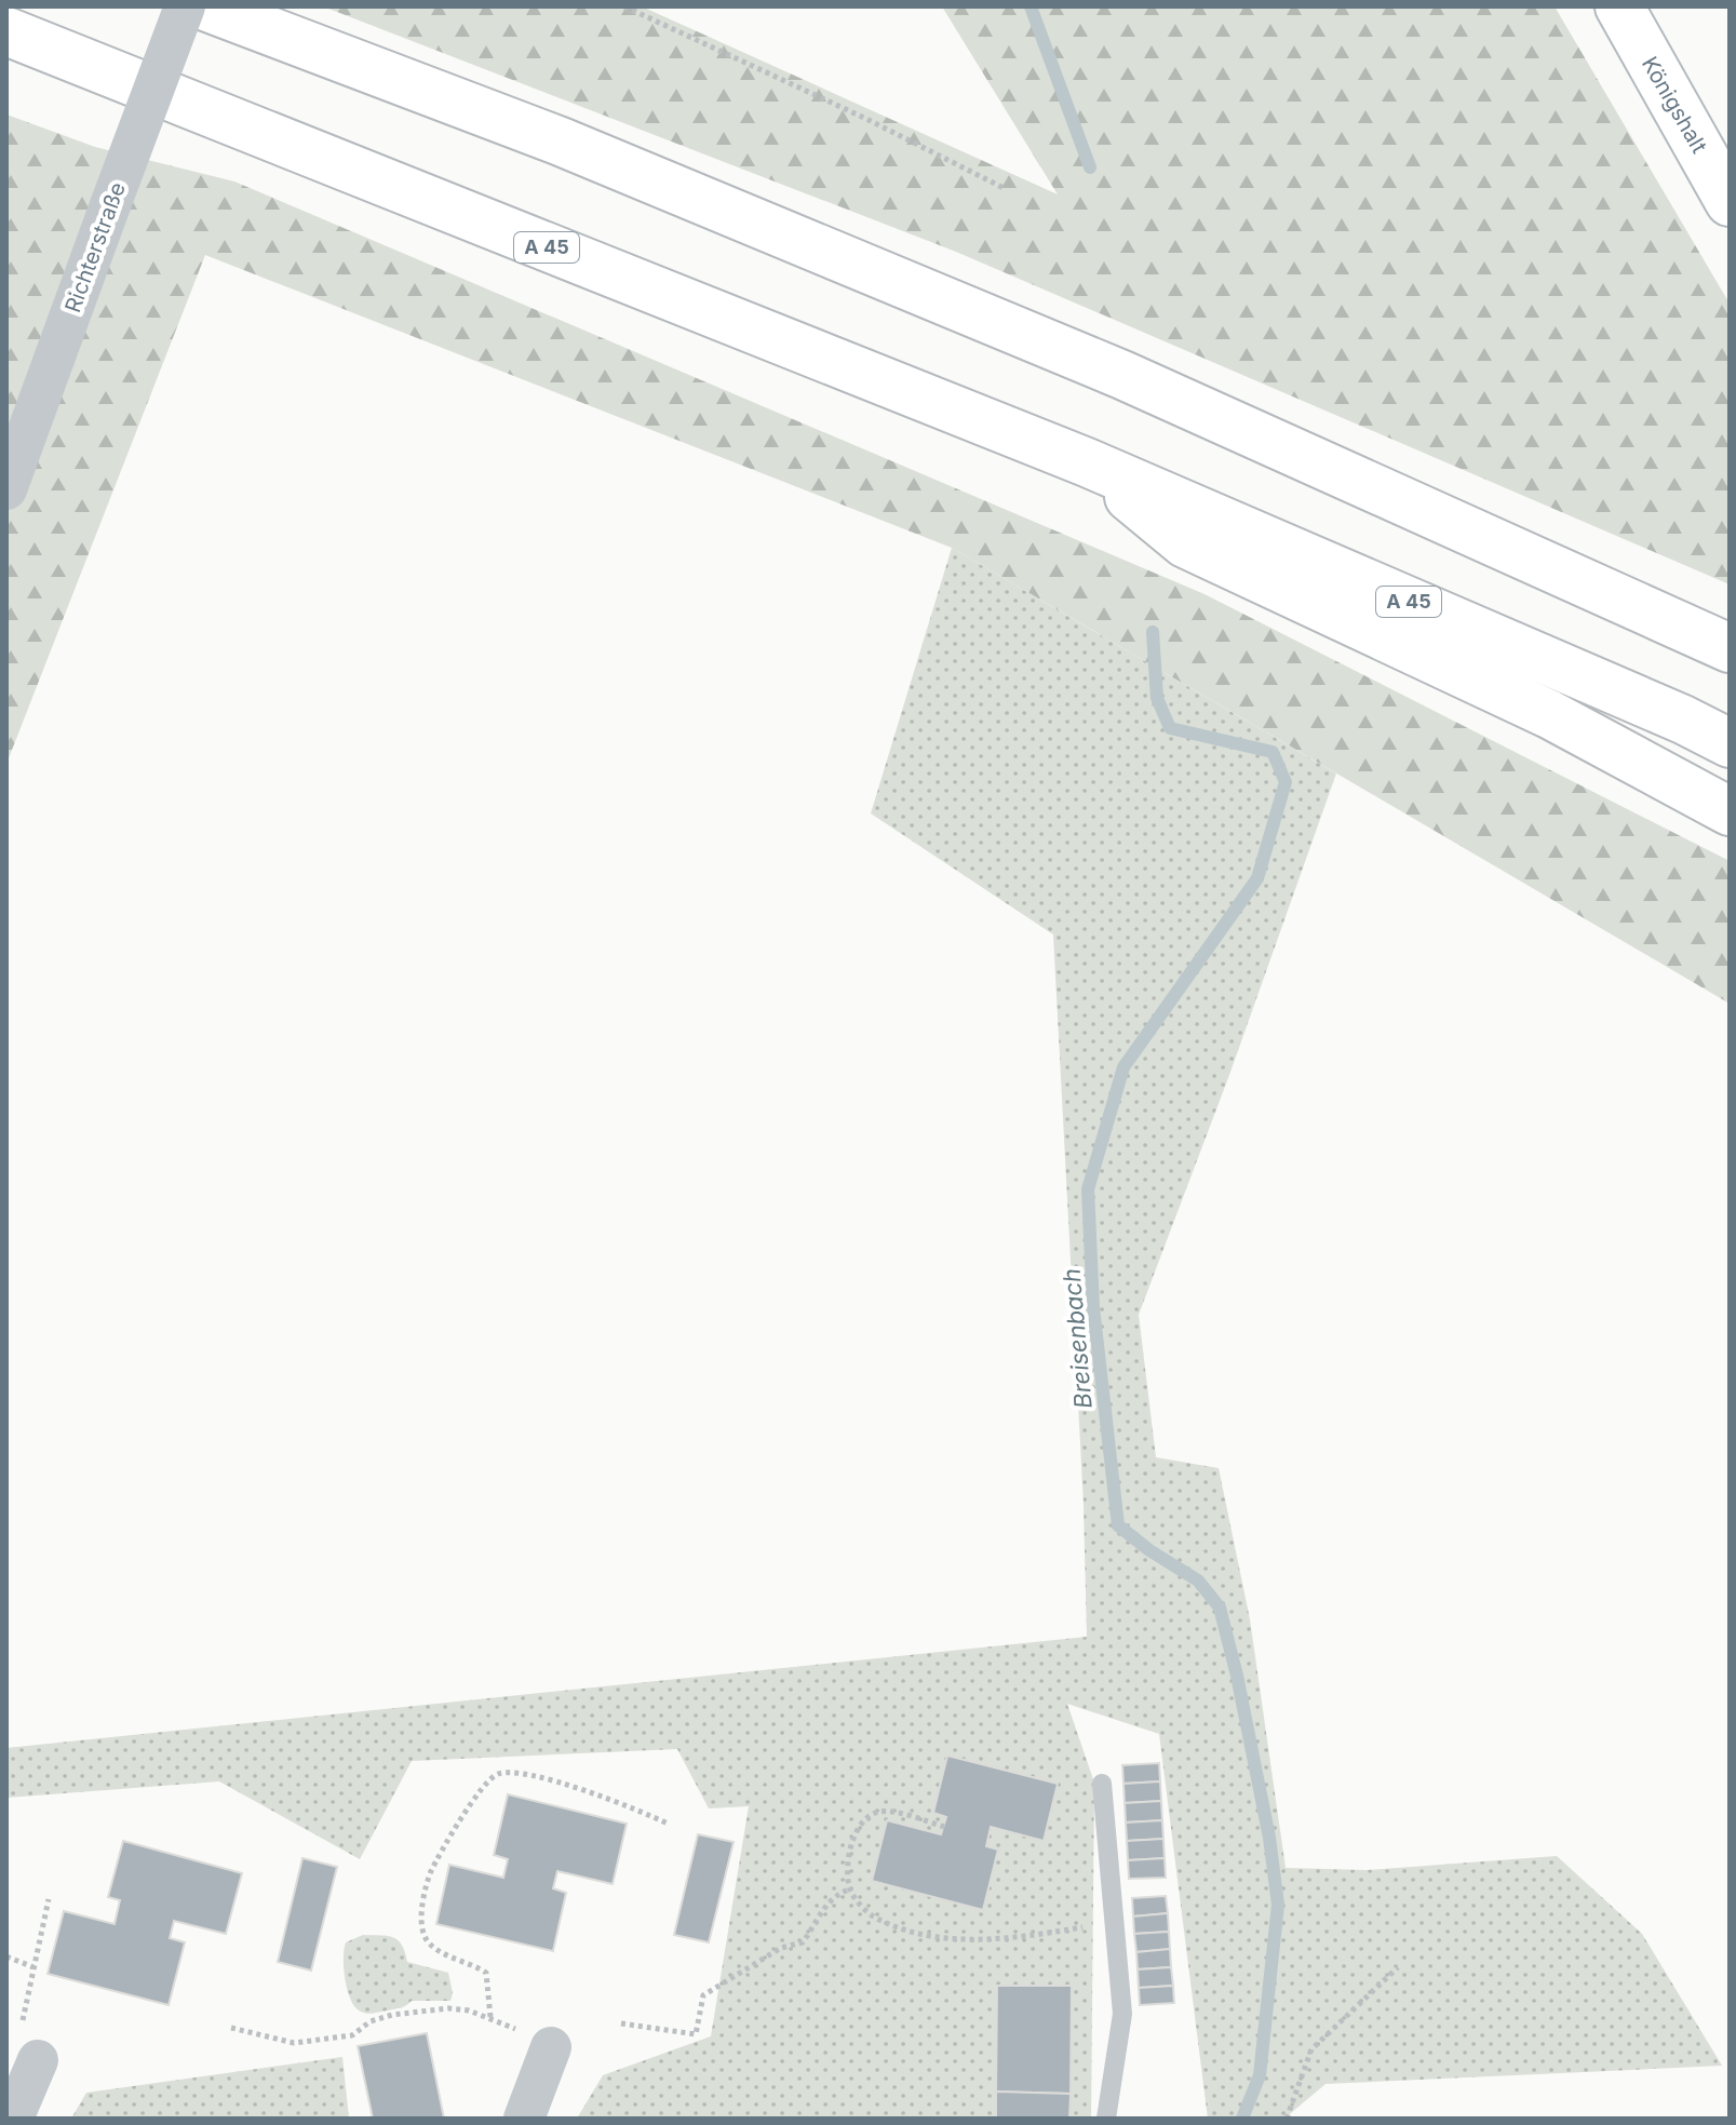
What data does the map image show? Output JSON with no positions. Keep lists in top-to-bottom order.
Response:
{
  "streets": {
    "main road": ["Königshalt", "A 45"],
    "street": ["Richterstraße"]
  },
  "water": ["Breisenbach"]
}
